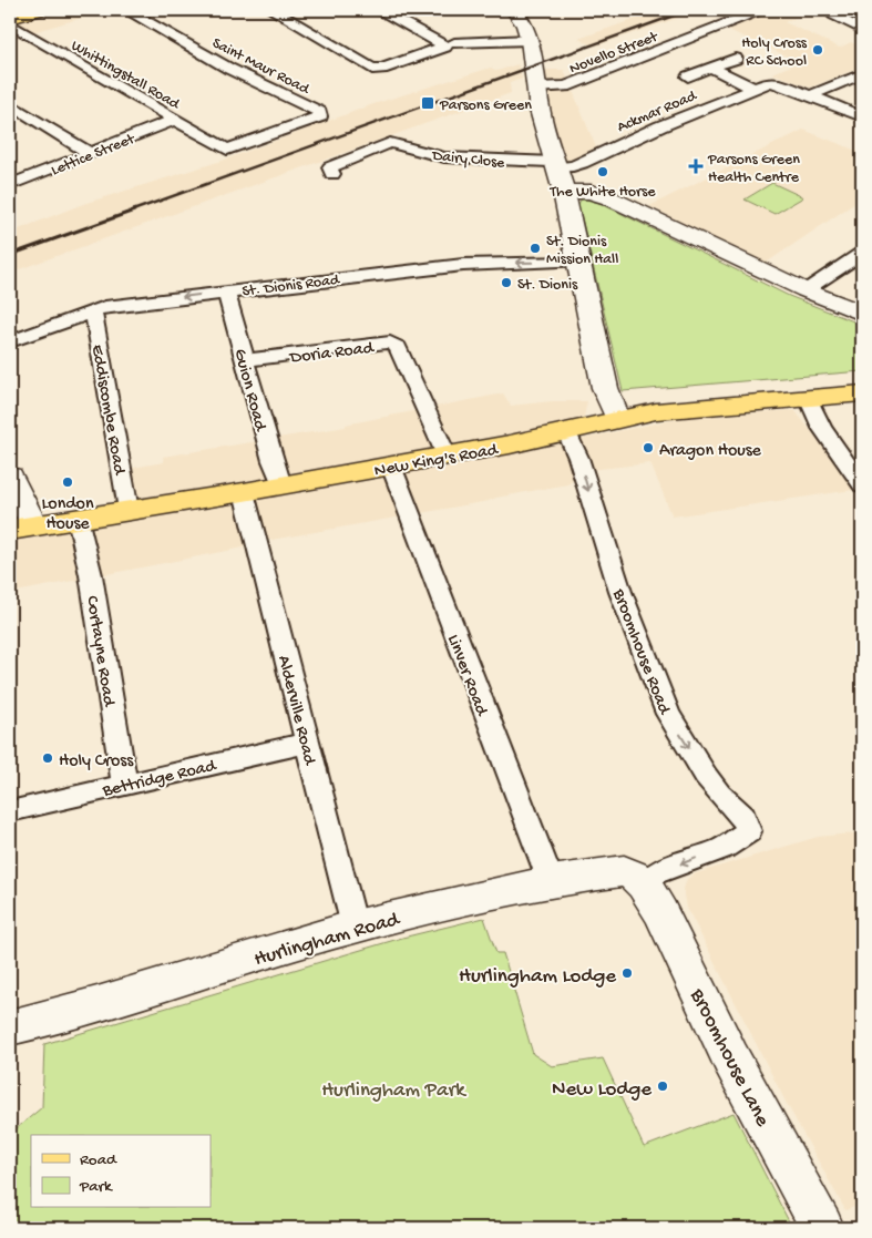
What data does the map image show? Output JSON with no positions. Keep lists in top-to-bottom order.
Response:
{
  "streets": {
    "main road": ["New King's Road"],
    "street": [
      "Novello Street",
      "Saint Maur Road",
      "Whittingstall Road",
      "Ackmar Road",
      "Lettice Street",
      "Dairy Close",
      "St. Dionis Road",
      "Doria Road",
      "Guion Road",
      "Eddiscombe Road",
      "Cortayne Road",
      "Broomhouse Road",
      "Linver Road",
      "Alderville Road",
      "Bettridge Road",
      "Hurlingham Road",
      "Broomhouse Lane"
    ]
  },
  "crossings": [
    ["Saint Maur Road", "Whittingstall Road"],
    ["Whittingstall Road", "Lettice Street"],
    ["Ackmar Road", "Dairy Close"],
    ["St. Dionis Road", "Guion Road"],
    ["St. Dionis Road", "Eddiscombe Road"],
    ["Doria Road", "Guion Road"],
    ["Doria Road", "New King's Road"],
    ["Guion Road", "New King's Road"],
    ["Eddiscombe Road", "New King's Road"],
    ["New King's Road", "Cortayne Road"],
    ["New King's Road", "Broomhouse Road"],
    ["New King's Road", "Linver Road"],
    ["New King's Road", "Alderville Road"],
    ["Cortayne Road", "Bettridge Road"],
    ["Broomhouse Road", "Hurlingham Road"],
    ["Broomhouse Road", "Broomhouse Lane"],
    ["Linver Road", "Hurlingham Road"],
    ["Alderville Road", "Bettridge Road"],
    ["Alderville Road", "Hurlingham Road"],
    ["Hurlingham Road", "Broomhouse Lane"]
  ],
  "one_way": ["St. Dionis Road", "Broomhouse Road"],
  "parks": ["Hurlingham Park"],
  "places": {
    "other": [
      "Holy Cross RC School",
      "The White Horse",
      "St. Dionis Mission Hall",
      "St. Dionis",
      "Aragon House",
      "London House",
      "Holy Cross",
      "Hurlingham Lodge",
      "New Lodge"
    ],
    "transit": ["Parsons Green"],
    "health": ["Parsons Green Health Centre"]
  },
  "legend": ["Road", "Park"]
}
